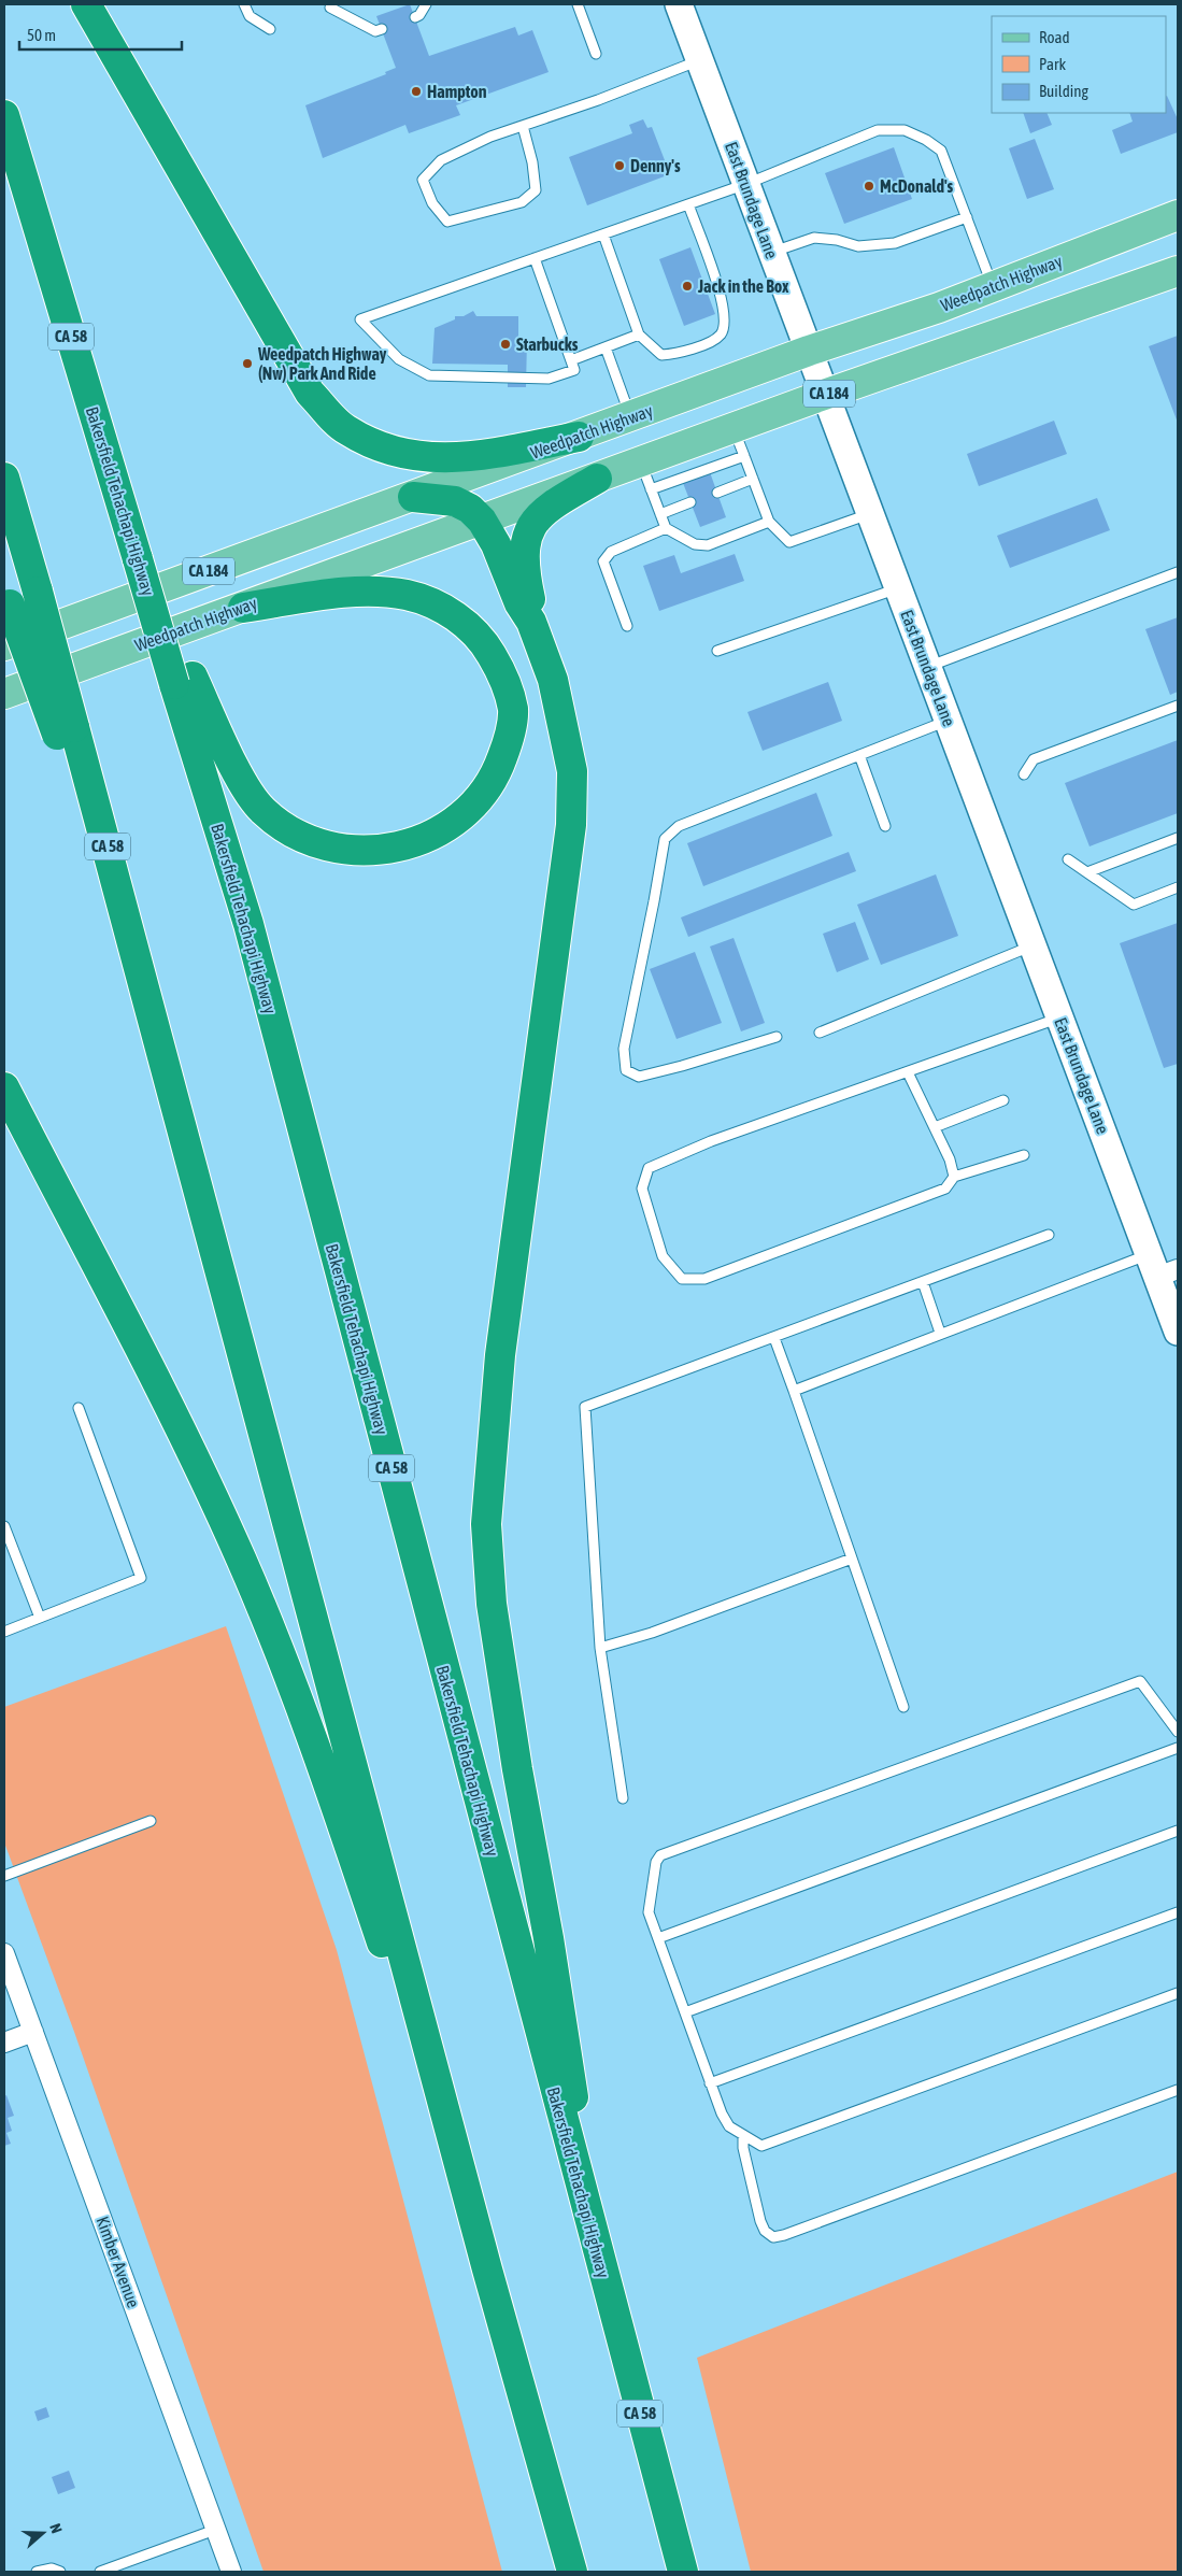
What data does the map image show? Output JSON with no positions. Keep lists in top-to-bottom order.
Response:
{
  "streets": {
    "highway": ["CA 58", "Bakersfield Tehachapi Highway"],
    "main road": ["East Brundage Lane", "Weedpatch Highway", "CA 184"],
    "street": ["Kimber Avenue"]
  },
  "crossings": [
    ["East Brundage Lane", "Weedpatch Highway"]
  ],
  "places": [
    "Hampton",
    "Denny's",
    "McDonald's",
    "Jack in the Box",
    "Starbucks",
    "Weedpatch Highway (Nw) Park And Ride"
  ],
  "legend": ["Road", "Park", "Building"],
  "scale_bar": "50 m",
  "north": "right"
}
